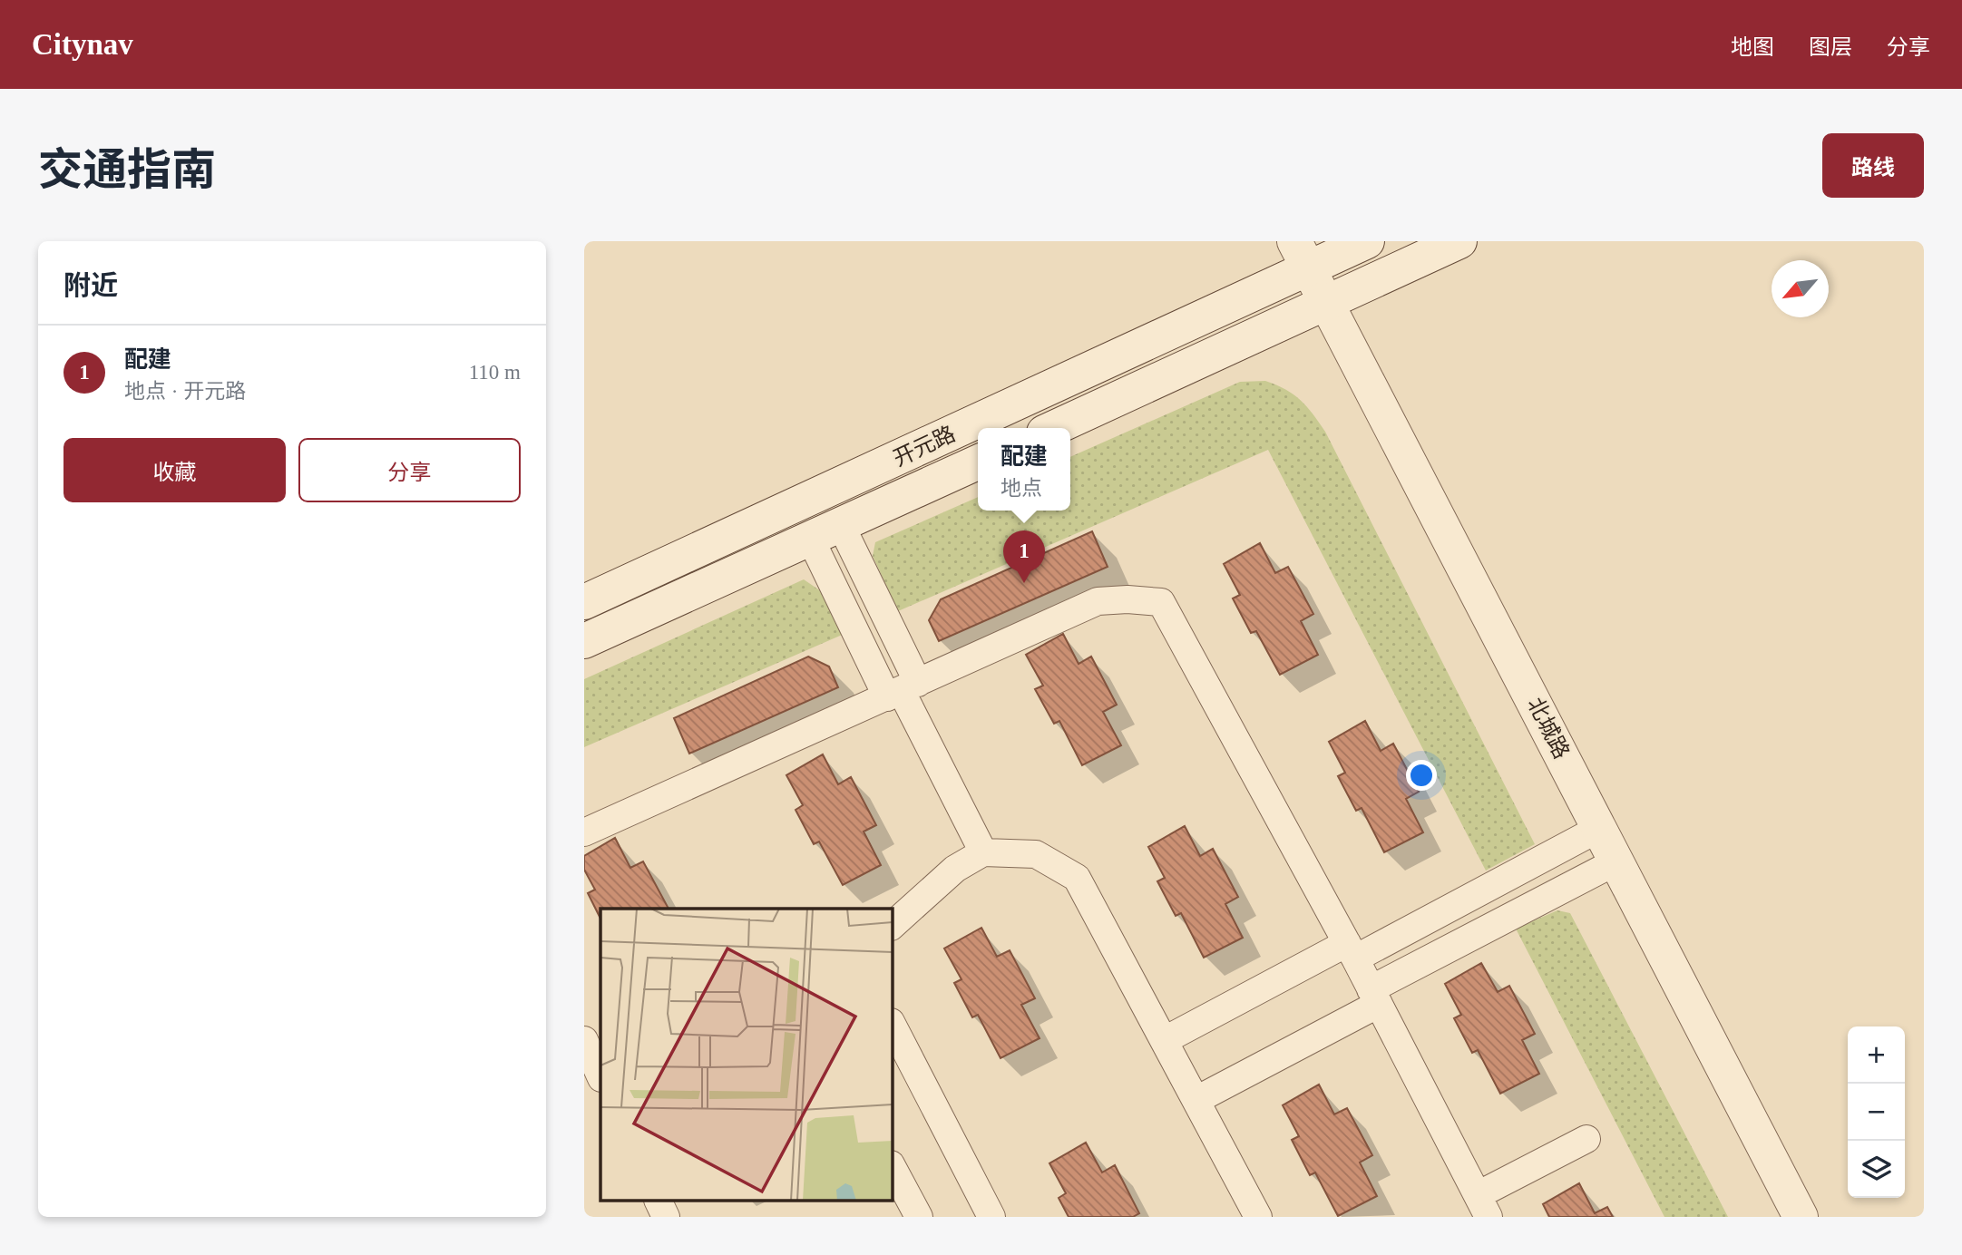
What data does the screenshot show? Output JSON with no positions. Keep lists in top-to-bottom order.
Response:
{
  "streets": {
    "main road": ["开元路", "北城路"]
  },
  "crossings": [
    ["开元路", "北城路"]
  ],
  "north": "bottom left",
  "page": {
    "header": "Citynav",
    "nav": ["地图", "图层", "分享"],
    "title": "交通指南",
    "buttons": [
      "路线",
      ["收藏", "分享"]
    ],
    "heading": "附近",
    "list": [
      {
        "mark": "1",
        "name": "配建",
        "note": "地点 · 开元路",
        "value": "110 m"
      }
    ],
    "popup": ["配建", "地点"],
    "pins": "1",
    "map_buttons": ["+", "−"]
  }
}
